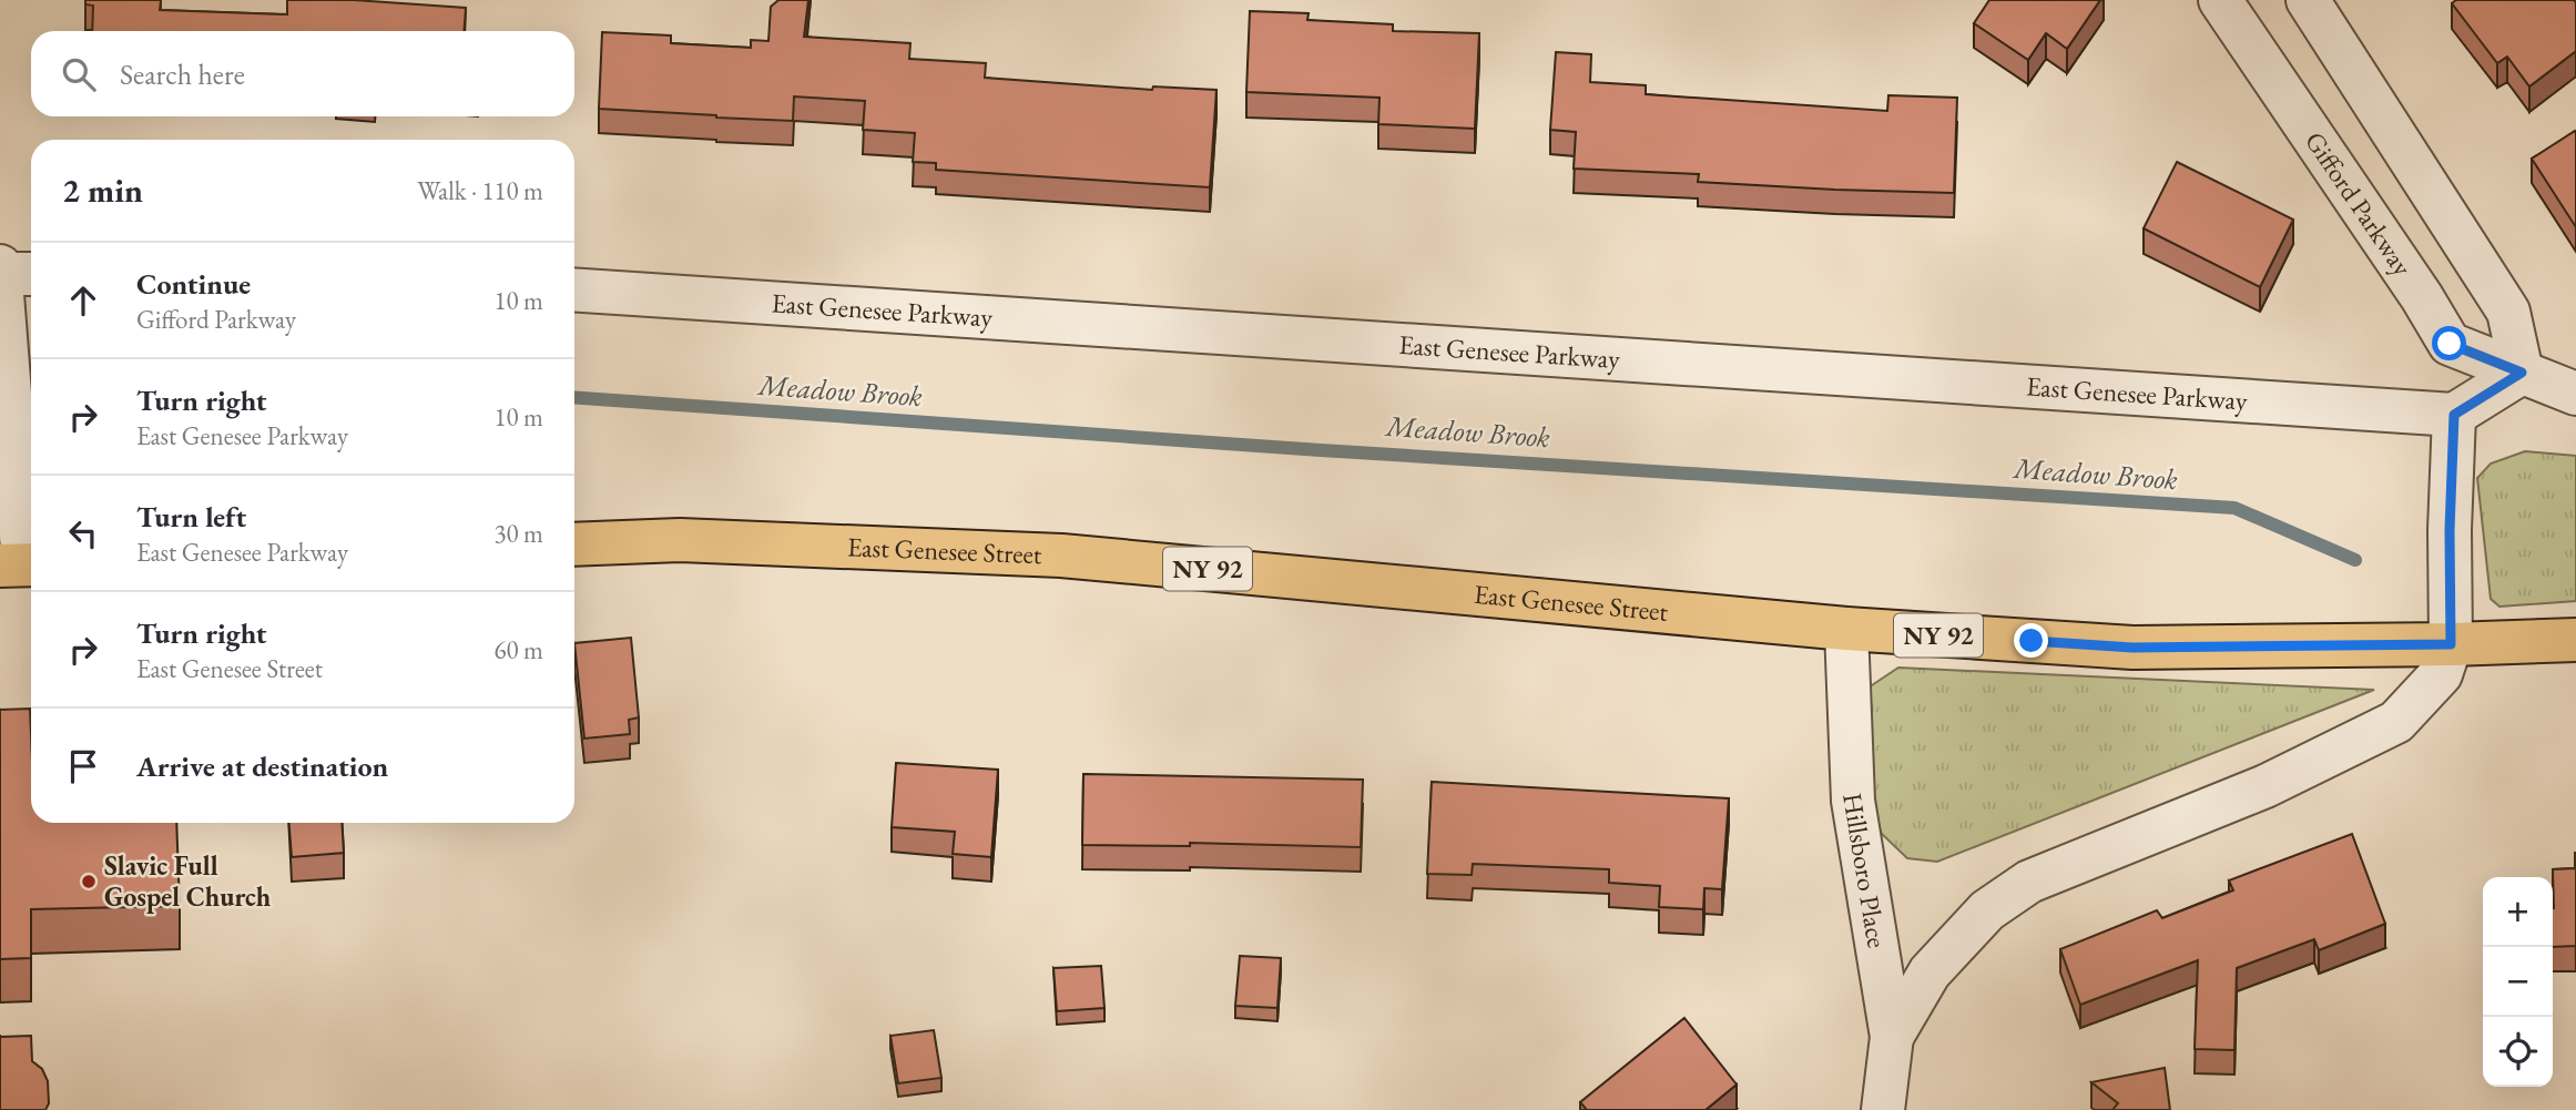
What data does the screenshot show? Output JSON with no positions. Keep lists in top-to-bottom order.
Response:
{
  "streets": {
    "main road": ["East Genesee Street", "NY 92"],
    "street": ["Gifford Parkway", "East Genesee Parkway", "Hillsboro Place"]
  },
  "crossings": [
    ["East Genesee Street", "Hillsboro Place"]
  ],
  "water": ["Meadow Brook"],
  "places": ["Slavic Full Gospel Church"],
  "page": {
    "search": "Search here",
    "heading": ["2 min", "Walk · 110 m"],
    "list": [
      ["Continue", "Gifford Parkway", "10 m"],
      ["Turn right", "East Genesee Parkway", "10 m"],
      ["Turn left", "East Genesee Parkway", "30 m"],
      ["Turn right", "East Genesee Street", "60 m"],
      "Arrive at destination"
    ],
    "map_buttons": ["+", "−"]
  }
}
